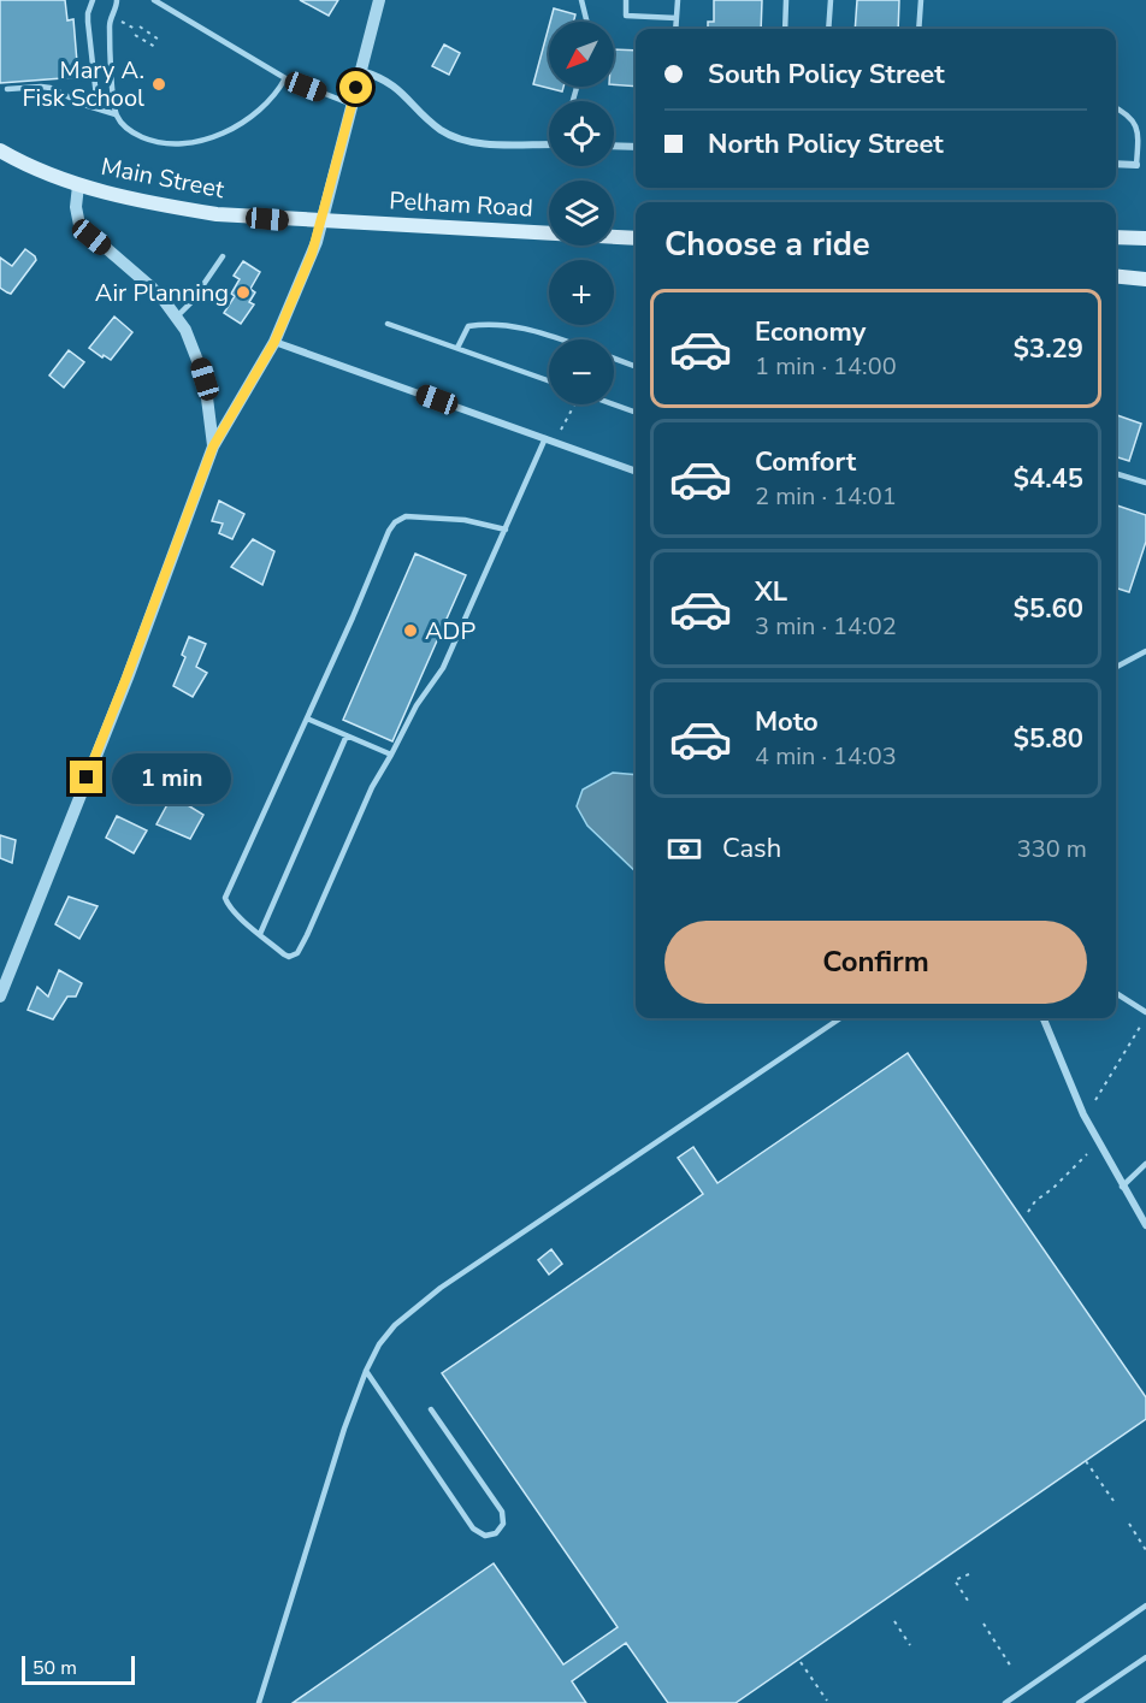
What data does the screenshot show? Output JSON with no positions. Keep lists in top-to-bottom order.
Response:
{
  "streets": {
    "main road": ["Main Street", "Pelham Road"]
  },
  "crossings": [
    ["Main Street", "Pelham Road"]
  ],
  "places": ["Mary A. Fisk School", "Air Planning", "ADP"],
  "scale_bar": "50 m",
  "north": "bottom left",
  "page": {
    "map_buttons": ["+", "−"],
    "banner": ["South Policy Street", "North Policy Street"],
    "heading": "Choose a ride",
    "list": [
      {
        "name": "Economy",
        "note": "1 min · 14:00",
        "value": "$3.29"
      },
      {
        "name": "Comfort",
        "note": "2 min · 14:01",
        "value": "$4.45"
      },
      {
        "name": "XL",
        "note": "3 min · 14:02",
        "value": "$5.60"
      },
      {
        "name": "Moto",
        "note": "4 min · 14:03",
        "value": "$5.80"
      }
    ],
    "bubble": "1 min",
    "pay": ["Cash", "330 m"],
    "buttons": "Confirm",
    "scale": "50 m"
  }
}
